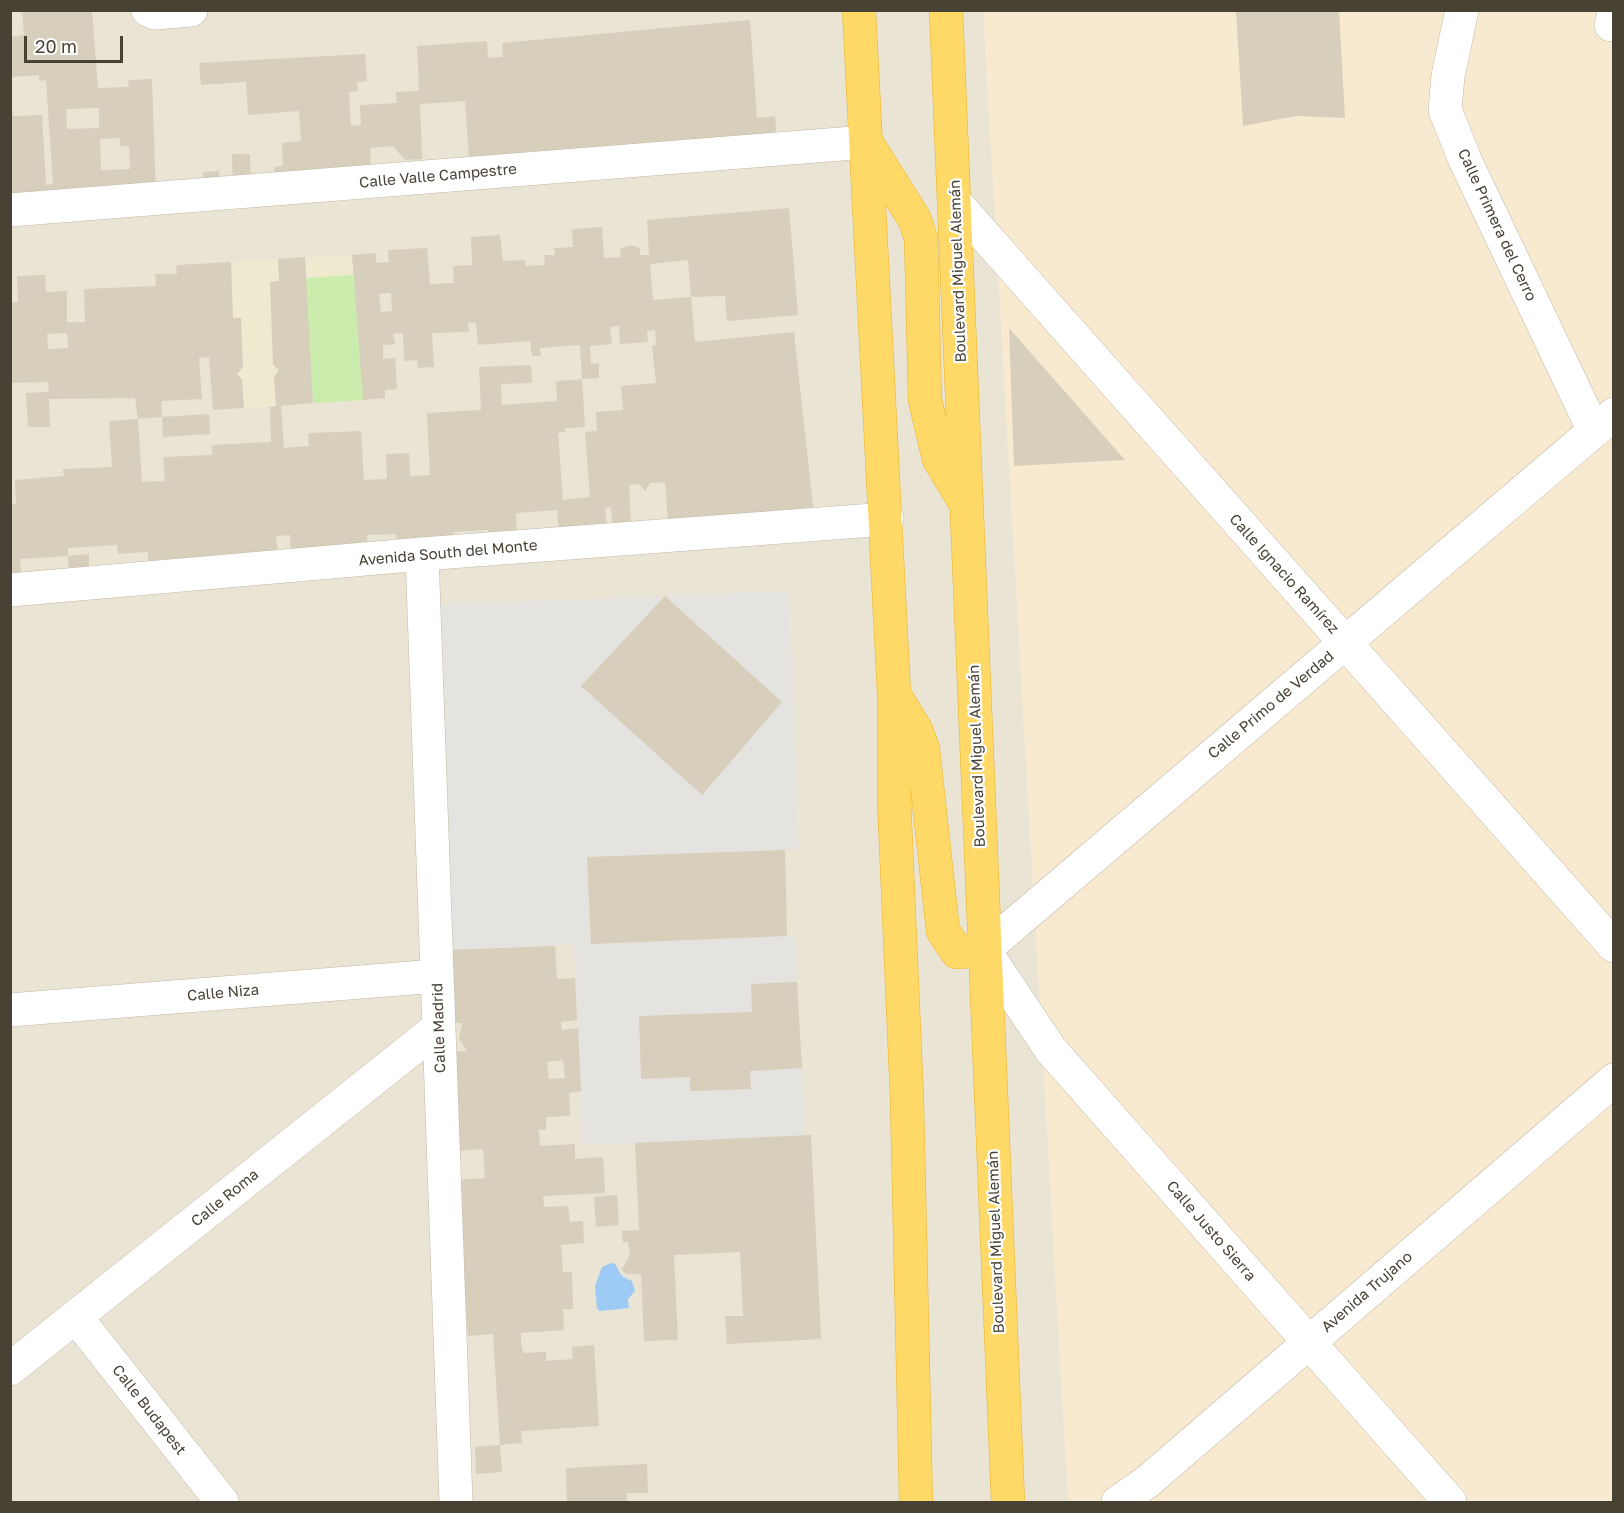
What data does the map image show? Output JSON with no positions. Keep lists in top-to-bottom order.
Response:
{
  "streets": {
    "highway": ["Boulevard Miguel Alemán"],
    "street": [
      "Calle Valle Campestre",
      "Calle Primera del Cerro",
      "Avenida South del Monte",
      "Calle Ignacio Ramírez",
      "Calle Primo de Verdad",
      "Calle Niza",
      "Calle Madrid",
      "Calle Roma",
      "Calle Justo Sierra",
      "Avenida Trujano",
      "Calle Budapest"
    ]
  },
  "crossings": [
    ["Calle Primera del Cerro", "Calle Primo de Verdad"],
    ["Boulevard Miguel Alemán", "Calle Ignacio Ramírez"],
    ["Boulevard Miguel Alemán", "Calle Primo de Verdad"],
    ["Boulevard Miguel Alemán", "Calle Justo Sierra"],
    ["Avenida South del Monte", "Calle Madrid"],
    ["Calle Ignacio Ramírez", "Calle Primo de Verdad"],
    ["Calle Primo de Verdad", "Calle Justo Sierra"],
    ["Calle Niza", "Calle Madrid"],
    ["Calle Madrid", "Calle Roma"],
    ["Calle Roma", "Calle Budapest"],
    ["Calle Justo Sierra", "Avenida Trujano"]
  ],
  "scale_bar": "20 m"
}
